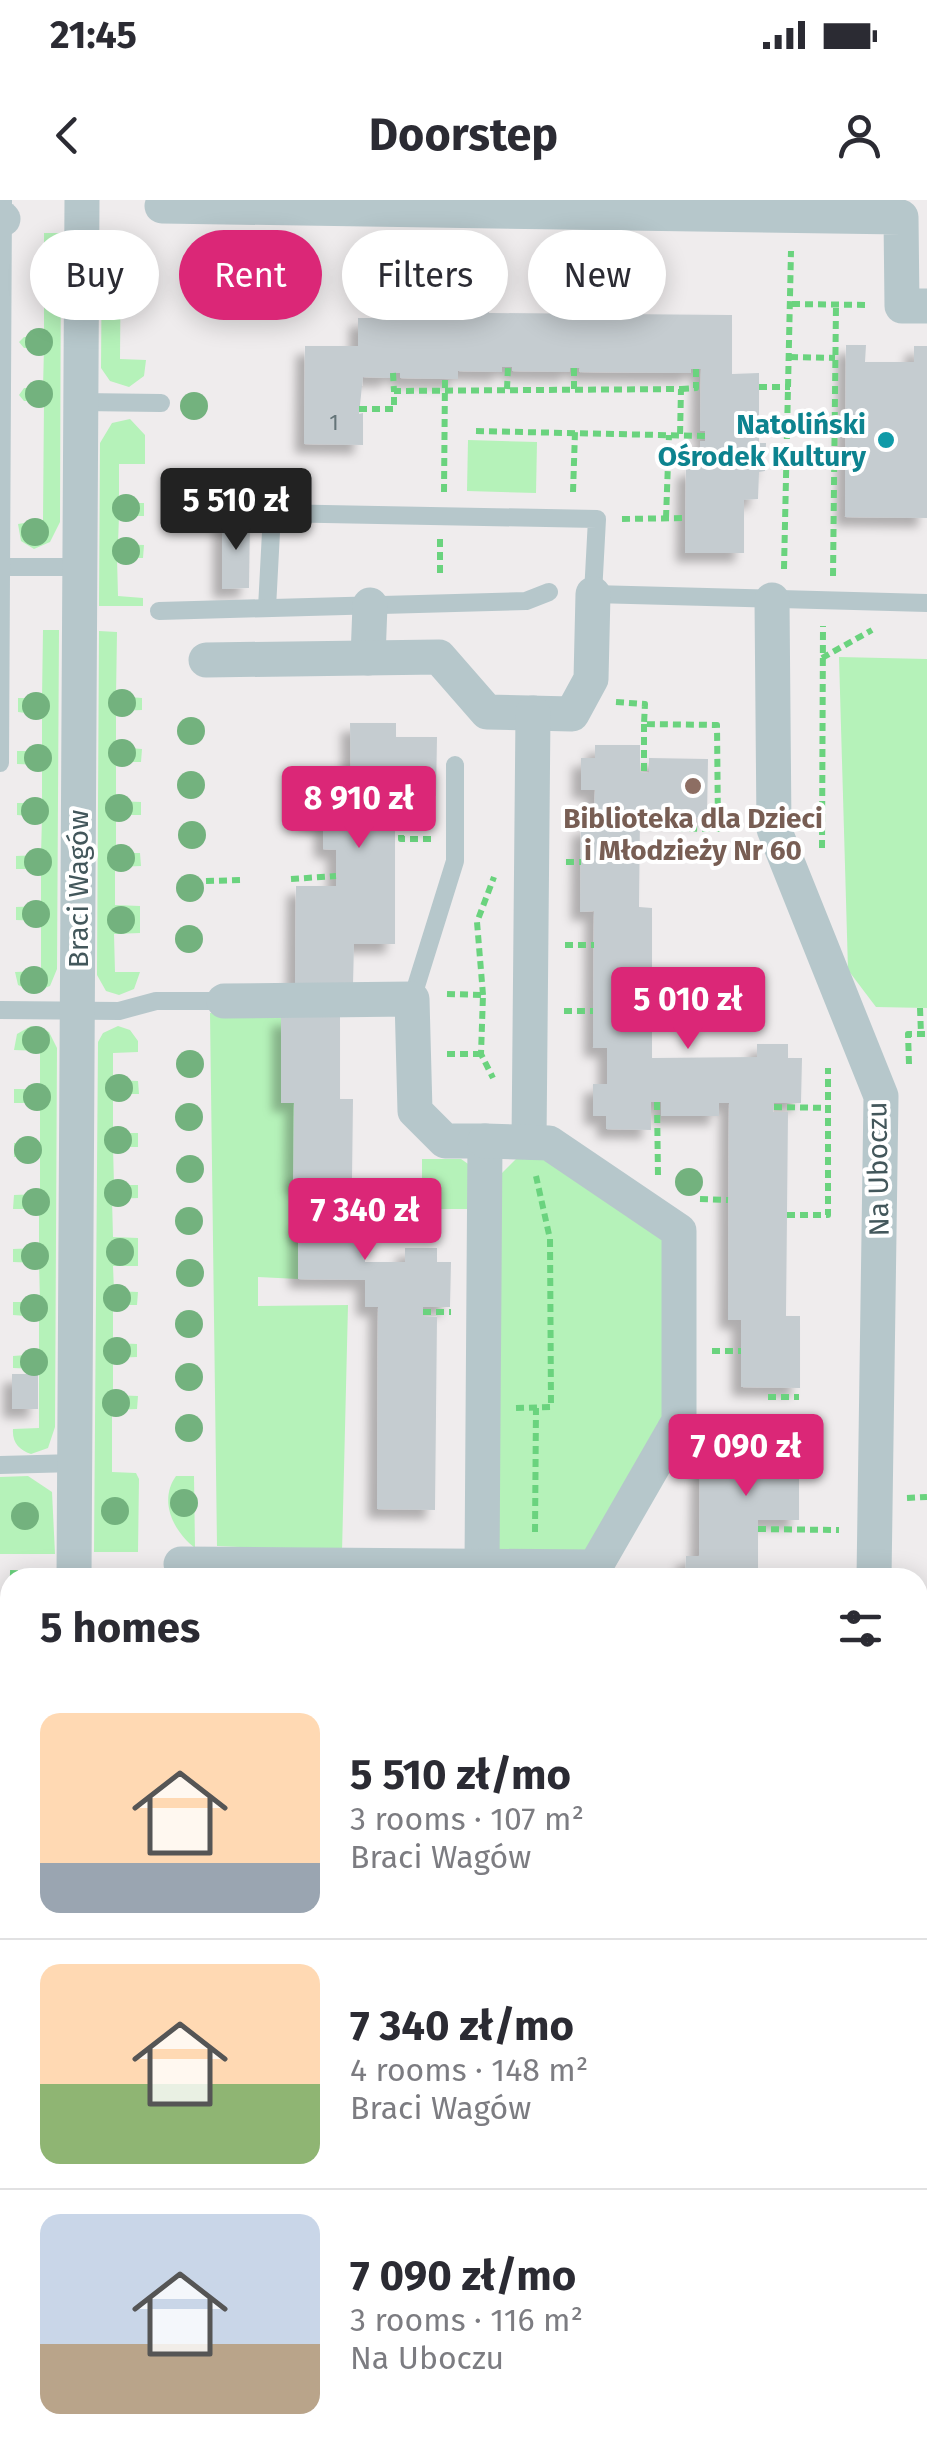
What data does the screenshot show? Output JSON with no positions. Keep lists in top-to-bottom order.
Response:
{
  "streets": {
    "street": ["Braci Wagów", "Na Uboczu"]
  },
  "places": ["Natoliński Ośrodek Kultury", "Biblioteka dla Dzieci i Młodzieży Nr 60"],
  "house_numbers": ["1"],
  "page": {
    "status": "21:45",
    "header": "Doorstep",
    "chip": [
      "Buy",
      "Rent",
      "Filters",
      "New"
    ],
    "price": [
      "5 510 zł",
      "8 910 zł",
      "5 010 zł",
      "7 340 zł",
      "7 090 zł"
    ],
    "heading": "5 homes",
    "list": [
      {
        "name": "5 510 zł/mo",
        "note": "3 rooms · 107 m² · Braci Wagów"
      },
      {
        "name": "7 340 zł/mo",
        "note": "4 rooms · 148 m² · Braci Wagów"
      },
      {
        "name": "7 090 zł/mo",
        "note": "3 rooms · 116 m² · Na Uboczu"
      }
    ]
  }
}
